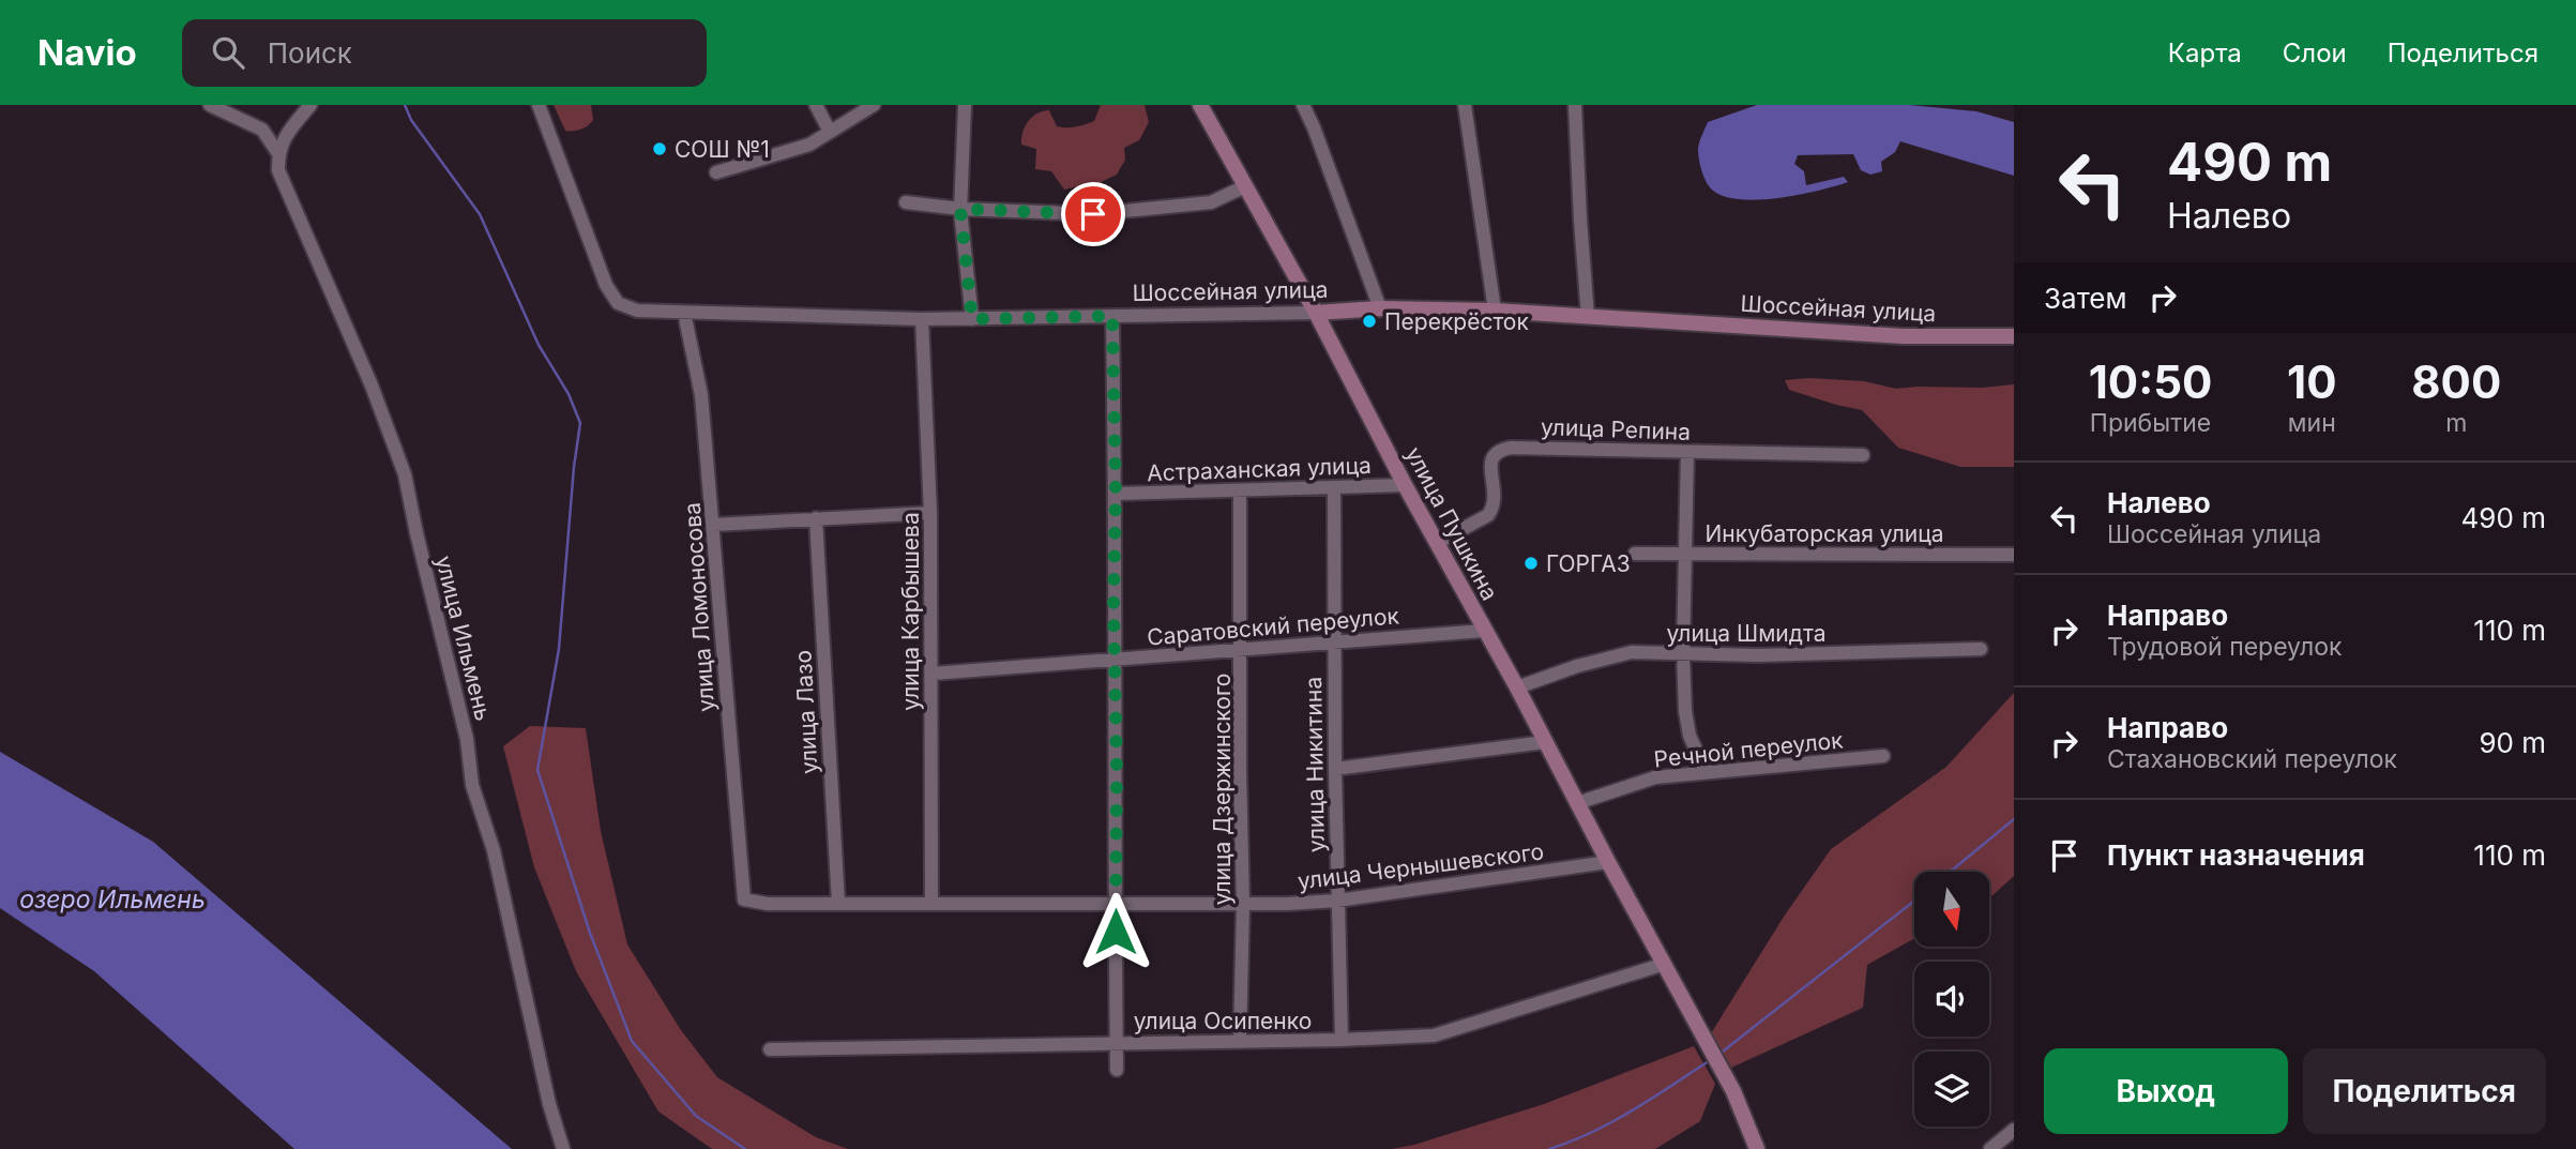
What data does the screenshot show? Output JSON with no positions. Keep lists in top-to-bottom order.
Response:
{
  "streets": {
    "main road": ["Шоссейная улица", "улица Пушкина"],
    "street": [
      "улица Репина",
      "Астраханская улица",
      "Инкубаторская улица",
      "улица Ломоносова",
      "улица Карбышева",
      "Саратовский переулок",
      "улица Шмидта",
      "улица Ильмень",
      "улица Лазо",
      "Речной переулок",
      "улица Никитина",
      "улица Дзержинского",
      "улица Чернышевского",
      "улица Осипенко"
    ]
  },
  "crossings": [
    ["Шоссейная улица", "улица Пушкина"],
    ["Шоссейная улица", "улица Ломоносова"],
    ["Шоссейная улица", "улица Карбышева"],
    ["улица Репина", "улица Пушкина"],
    ["Астраханская улица", "улица Пушкина"],
    ["Астраханская улица", "улица Никитина"],
    ["Астраханская улица", "улица Дзержинского"],
    ["улица Пушкина", "Саратовский переулок"],
    ["улица Пушкина", "улица Шмидта"],
    ["улица Пушкина", "Речной переулок"],
    ["улица Пушкина", "улица Чернышевского"],
    ["улица Пушкина", "улица Осипенко"],
    ["улица Ломоносова", "улица Чернышевского"],
    ["улица Карбышева", "Саратовский переулок"],
    ["улица Карбышева", "улица Чернышевского"],
    ["Саратовский переулок", "улица Никитина"],
    ["Саратовский переулок", "улица Дзержинского"],
    ["улица Лазо", "улица Чернышевского"],
    ["улица Никитина", "улица Чернышевского"],
    ["улица Никитина", "улица Осипенко"],
    ["улица Дзержинского", "улица Чернышевского"],
    ["улица Дзержинского", "улица Осипенко"]
  ],
  "water": ["озеро Ильмень"],
  "places": ["СОШ №1", "Перекрёсток", "ГОРГАЗ"],
  "north": "bottom",
  "page": {
    "header": "Navio",
    "search": "Поиск",
    "nav": ["Карта", "Слои", "Поделиться"],
    "turn": ["490 m", "Налево"],
    "then": "Затем",
    "eta": [
      "10:50",
      "Прибытие",
      "10",
      "мин",
      "800",
      "m"
    ],
    "list": [
      {
        "name": "Налево",
        "note": "Шоссейная улица",
        "value": "490 m"
      },
      {
        "name": "Направо",
        "note": "Трудовой переулок",
        "value": "110 m"
      },
      {
        "name": "Направо",
        "note": "Стахановский переулок",
        "value": "90 m"
      },
      {
        "name": "Пункт назначения",
        "value": "110 m"
      }
    ],
    "buttons": ["Выход", "Поделиться"]
  }
}
